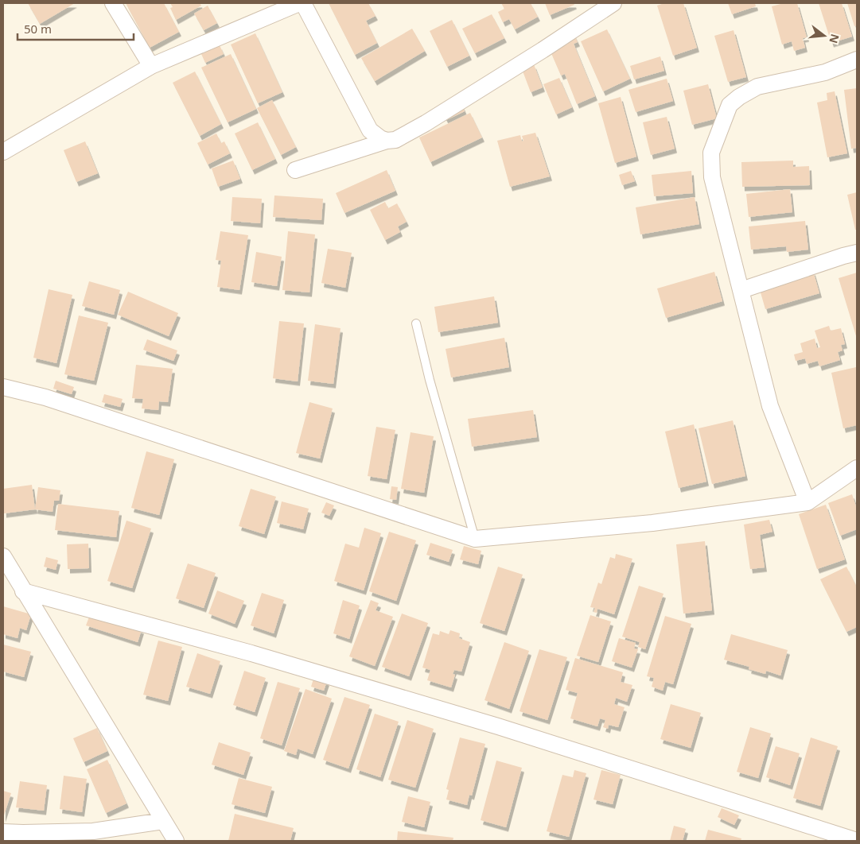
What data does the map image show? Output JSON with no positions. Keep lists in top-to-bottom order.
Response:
{
  "scale_bar": "50 m",
  "north": "right"
}
